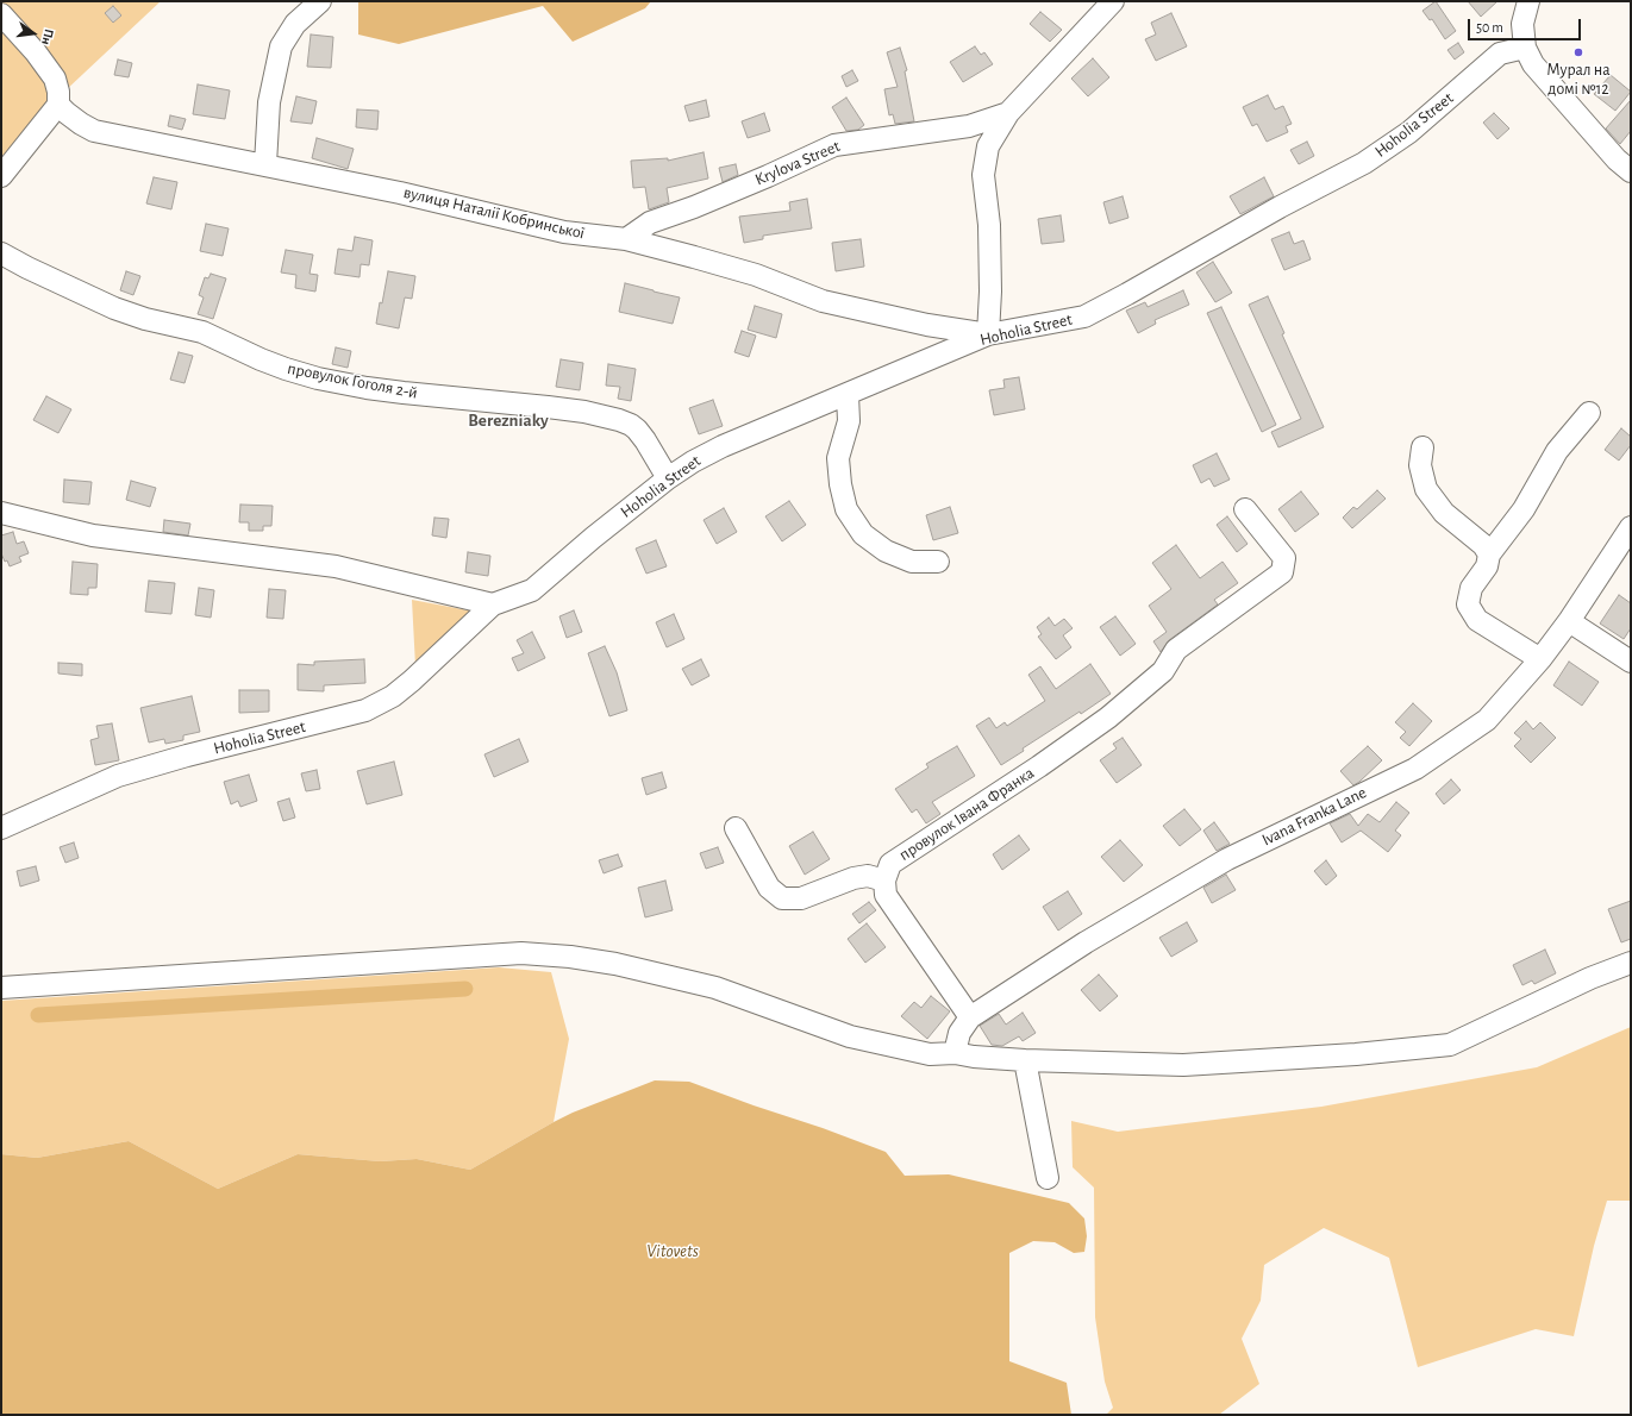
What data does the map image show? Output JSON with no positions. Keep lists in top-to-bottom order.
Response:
{
  "streets": {
    "street": [
      "Hoholia Street",
      "Krylova Street",
      "вулиця Наталії Кобринської",
      "провулок Гоголя 2-й",
      "провулок Івана Франка",
      "Ivana Franka Lane"
    ]
  },
  "crossings": [
    ["Hoholia Street", "Krylova Street"],
    ["Hoholia Street", "вулиця Наталії Кобринської"],
    ["Hoholia Street", "провулок Гоголя 2-й"],
    ["Krylova Street", "вулиця Наталії Кобринської"]
  ],
  "districts": ["Berezniaky"],
  "water": ["Vitovets"],
  "places": ["Мурал на домі №12"],
  "scale_bar": "50 m",
  "north": "right"
}
